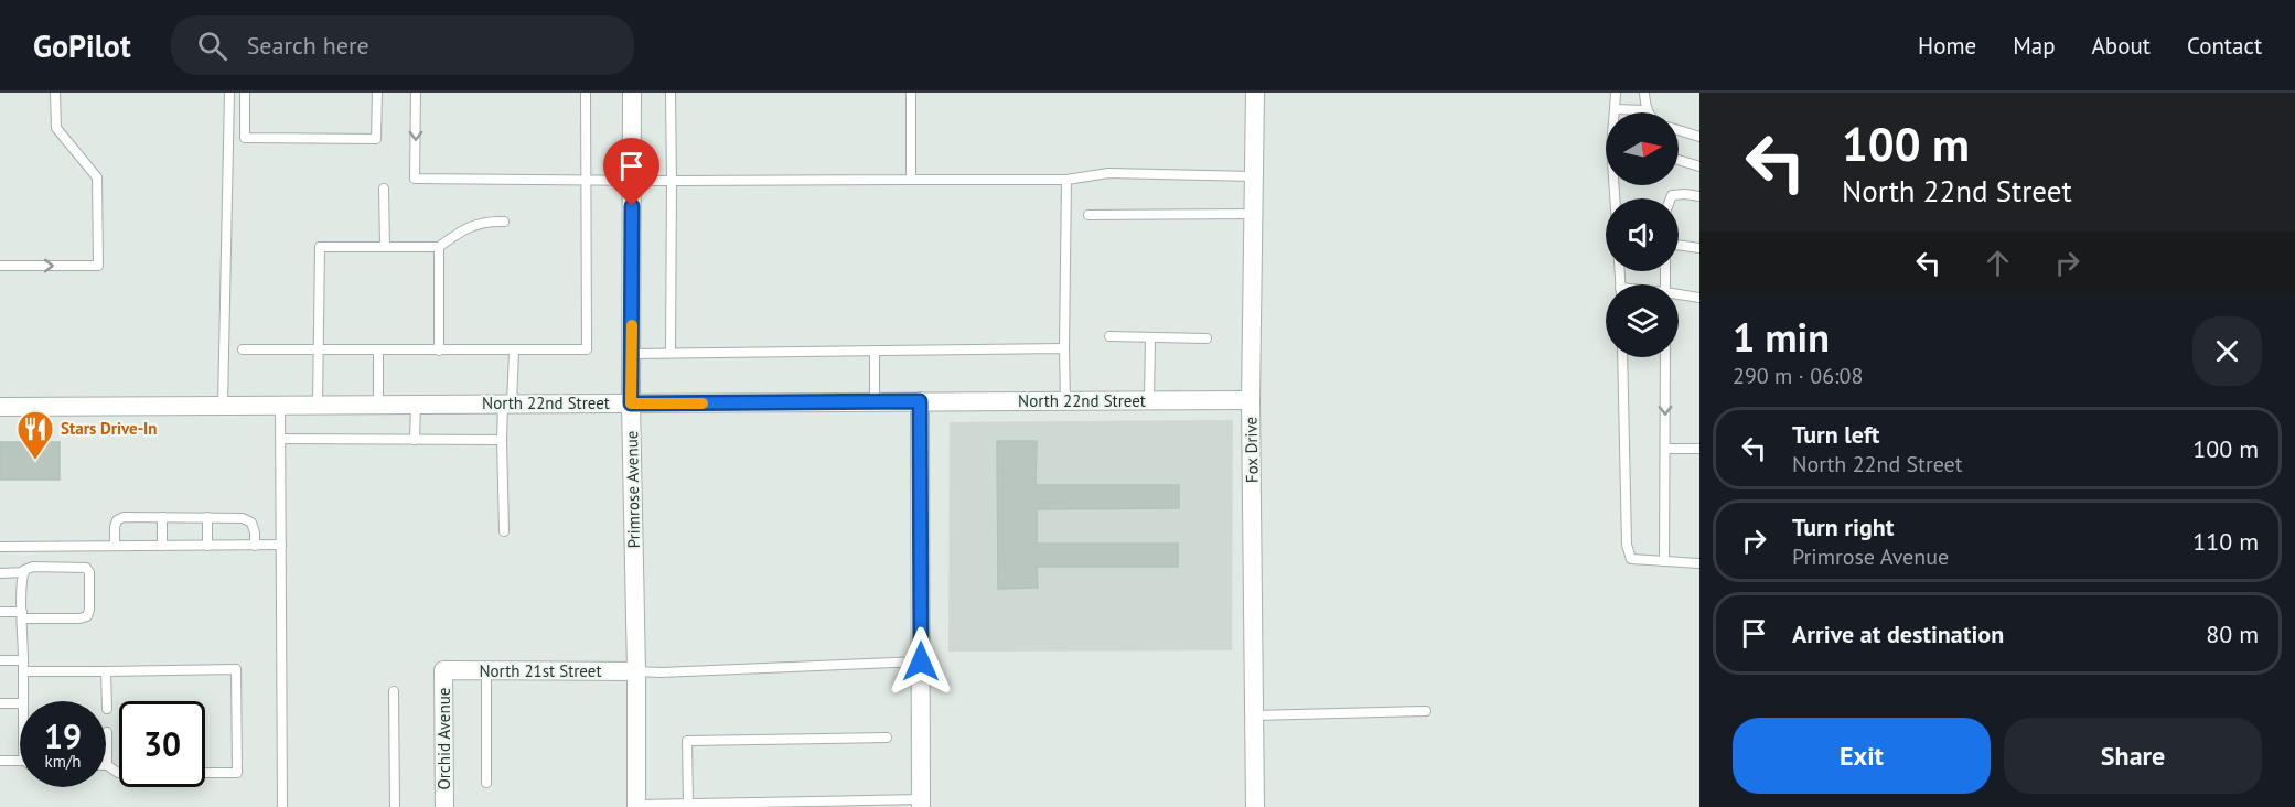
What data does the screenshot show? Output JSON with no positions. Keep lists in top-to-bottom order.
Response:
{
  "streets": {
    "street": [
      "North 22nd Street",
      "Fox Drive",
      "Primrose Avenue",
      "North 21st Street",
      "Orchid Avenue"
    ]
  },
  "crossings": [
    ["North 22nd Street", "Fox Drive"],
    ["North 22nd Street", "Primrose Avenue"],
    ["Primrose Avenue", "North 21st Street"],
    ["North 21st Street", "Orchid Avenue"]
  ],
  "places": {
    "restaurant": ["Stars Drive-In"]
  },
  "north": "right",
  "page": {
    "header": "GoPilot",
    "search": "Search here",
    "nav": [
      "Home",
      "Map",
      "About",
      "Contact"
    ],
    "turn": ["100 m", "North 22nd Street"],
    "heading": ["1 min", "290 m · 06:08"],
    "list": [
      {
        "name": "Turn left",
        "note": "North 22nd Street",
        "value": "100 m"
      },
      {
        "name": "Turn right",
        "note": "Primrose Avenue",
        "value": "110 m"
      },
      {
        "name": "Arrive at destination",
        "value": "80 m"
      }
    ],
    "speed": "19 km/h",
    "limit": "30",
    "buttons": ["Exit", "Share"]
  }
}
